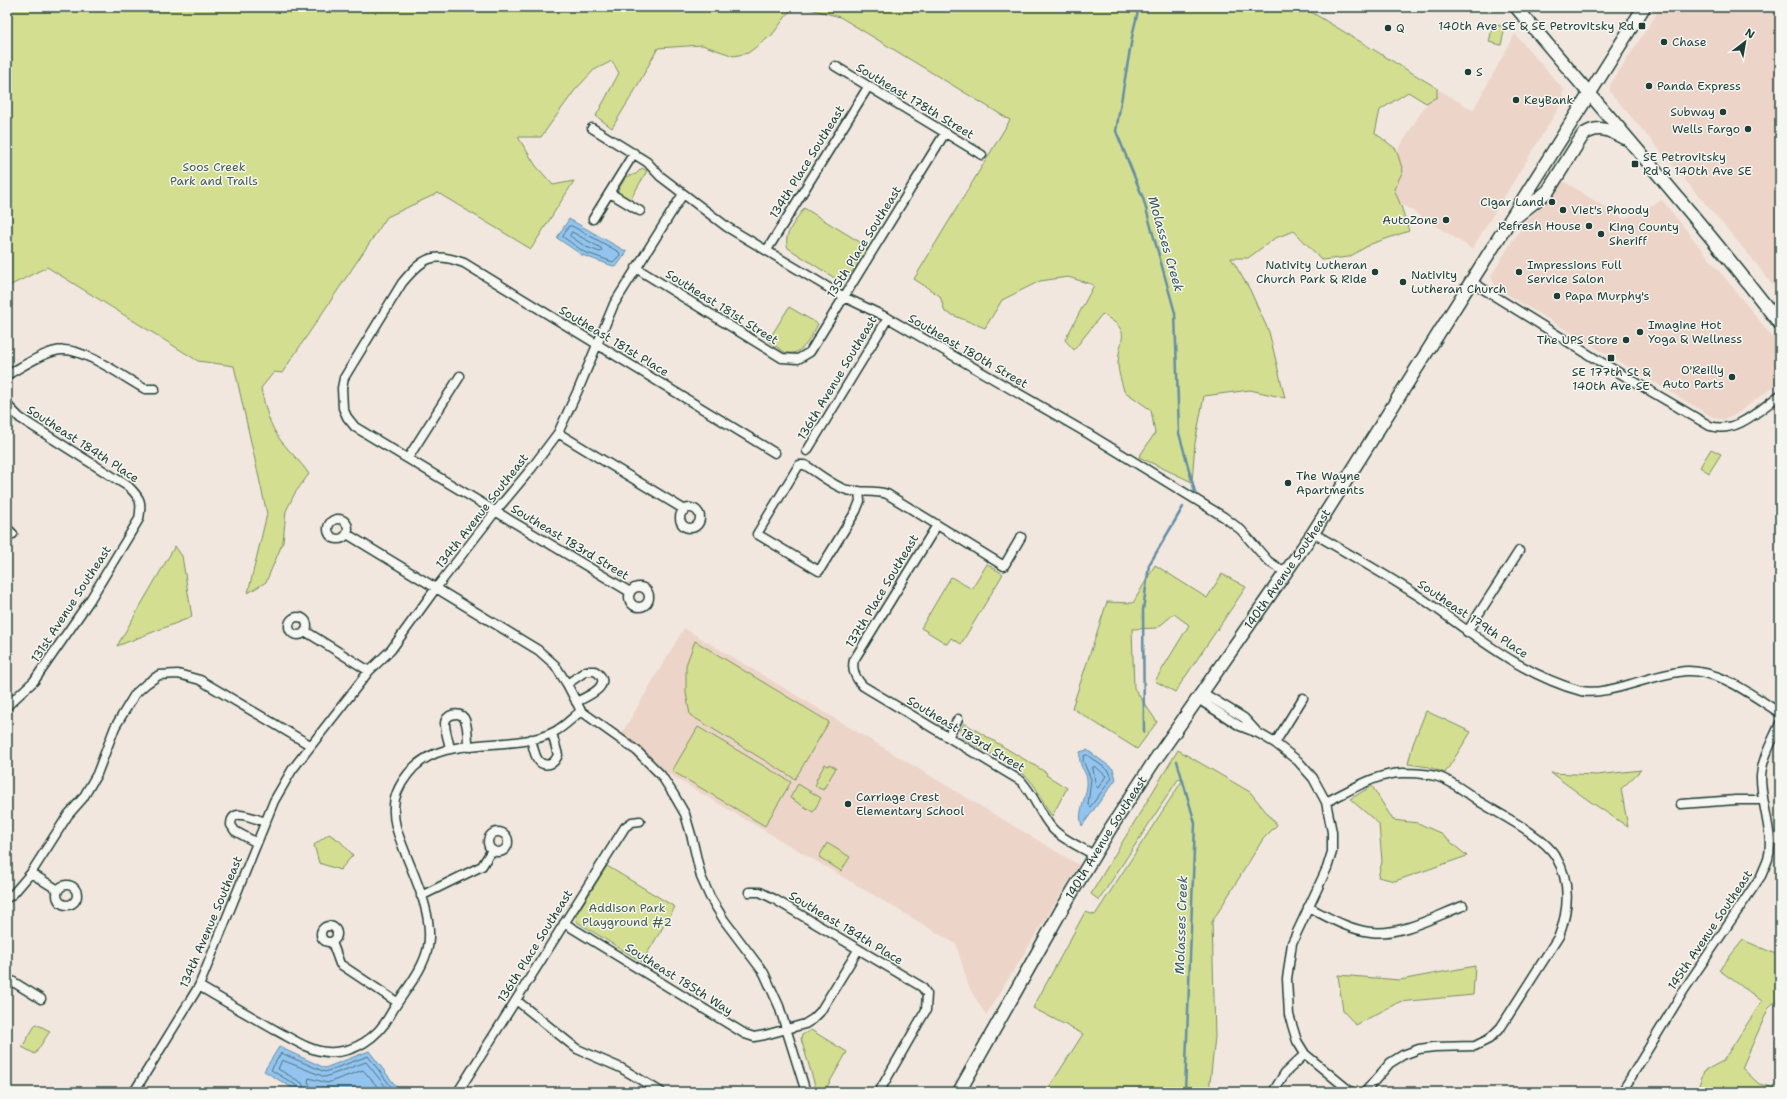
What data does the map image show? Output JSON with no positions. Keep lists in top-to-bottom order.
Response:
{
  "streets": {
    "main road": ["140th Avenue Southeast"],
    "street": [
      "Southeast 178th Street",
      "134th Place Southeast",
      "135th Place Southeast",
      "Southeast 181st Street",
      "Southeast 181st Place",
      "Southeast 180th Street",
      "136th Avenue Southeast",
      "Southeast 184th Place",
      "134th Avenue Southeast",
      "Southeast 183rd Street",
      "137th Place Southeast",
      "131st Avenue Southeast",
      "Southeast 179th Place",
      "145th Avenue Southeast",
      "136th Place Southeast",
      "Southeast 185th Way"
    ]
  },
  "crossings": [
    ["Southeast 178th Street", "134th Place Southeast"],
    ["Southeast 178th Street", "135th Place Southeast"],
    ["134th Place Southeast", "Southeast 180th Street"],
    ["135th Place Southeast", "Southeast 181st Street"],
    ["135th Place Southeast", "Southeast 180th Street"],
    ["Southeast 181st Street", "134th Avenue Southeast"],
    ["Southeast 181st Place", "134th Avenue Southeast"],
    ["Southeast 181st Place", "Southeast 183rd Street"],
    ["Southeast 180th Street", "136th Avenue Southeast"],
    ["Southeast 180th Street", "134th Avenue Southeast"],
    ["Southeast 180th Street", "140th Avenue Southeast"],
    ["Southeast 184th Place", "131st Avenue Southeast"],
    ["Southeast 184th Place", "Southeast 185th Way"],
    ["134th Avenue Southeast", "Southeast 183rd Street"],
    ["Southeast 183rd Street", "140th Avenue Southeast"],
    ["Southeast 183rd Street", "137th Place Southeast"],
    ["140th Avenue Southeast", "Southeast 179th Place"],
    ["136th Place Southeast", "Southeast 185th Way"]
  ],
  "water": ["Molasses Creek"],
  "parks": ["Soos Creek Park and Trails", "Addison Park Playground #2"],
  "places": {
    "transit": ["140th Ave SE & SE Petrovitsky Rd", "SE Petrovitsky Rd & 140th Ave SE", "SE 177th St & 140th Ave SE"],
    "other": [
      "Q",
      "Chase",
      "S",
      "Panda Express",
      "KeyBank",
      "Subway",
      "Wells Fargo",
      "Cigar Land",
      "Viet's Phoody",
      "AutoZone",
      "Refresh House",
      "King County Sheriff",
      "Nativity Lutheran Church Park & Ride",
      "Impressions Full Service Salon",
      "Nativity Lutheran Church",
      "Papa Murphy's",
      "Imagine Hot Yoga & Wellness",
      "The UPS Store",
      "O'Reilly Auto Parts",
      "The Wayne Apartments",
      "Carriage Crest Elementary School"
    ]
  },
  "north": "top right"
}
